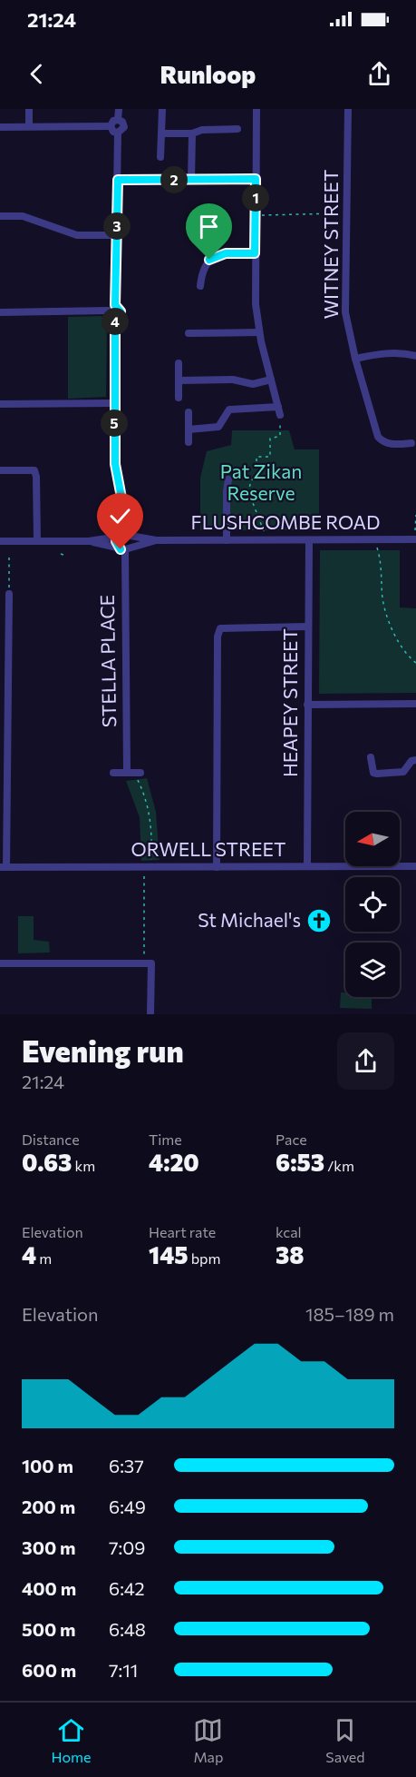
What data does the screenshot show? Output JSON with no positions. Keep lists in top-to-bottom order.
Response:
{
  "streets": {
    "street": [
      "WITNEY STREET",
      "FLUSHCOMBE ROAD",
      "STELLA PLACE",
      "HEAPEY STREET",
      "ORWELL STREET"
    ]
  },
  "crossings": [
    ["FLUSHCOMBE ROAD", "STELLA PLACE"],
    ["FLUSHCOMBE ROAD", "HEAPEY STREET"],
    ["HEAPEY STREET", "ORWELL STREET"]
  ],
  "parks": ["Pat Zikan Reserve"],
  "places": {
    "church": ["St Michael's"]
  },
  "north": "left",
  "page": {
    "status": "21:24",
    "header": "Runloop",
    "pins": [
      "2",
      "1",
      "3",
      "4",
      "5"
    ],
    "heading": ["Evening run", "21:24"],
    "stats": [
      ["Distance", "0.63 km"],
      ["Time", "4:20"],
      ["Pace", "6:53 /km"],
      ["Elevation", "4 m"],
      ["Heart rate", "145 bpm"],
      ["kcal", "38"]
    ],
    "chart": ["Elevation", "185–189 m"],
    "list": [
      {
        "name": "100 m",
        "note": "6:37"
      },
      {
        "name": "200 m",
        "note": "6:49"
      },
      {
        "name": "300 m",
        "note": "7:09"
      },
      {
        "name": "400 m",
        "note": "6:42"
      },
      {
        "name": "500 m",
        "note": "6:48"
      },
      {
        "name": "600 m",
        "note": "7:11"
      }
    ],
    "tabs": ["Home", "Map", "Saved"]
  }
}
